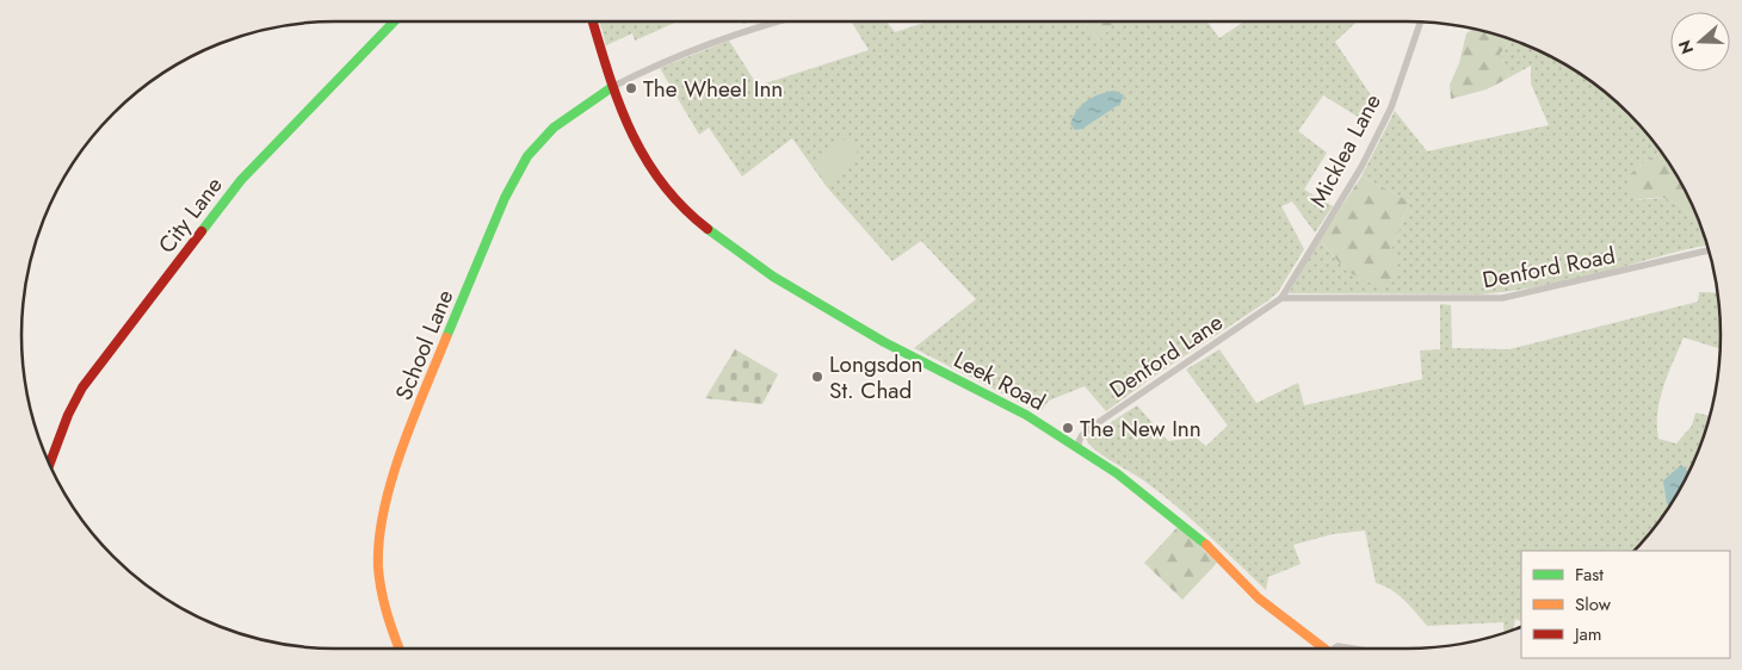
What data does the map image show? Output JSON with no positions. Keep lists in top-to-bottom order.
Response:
{
  "streets": {
    "main road": ["City Lane", "School Lane", "Leek Road"],
    "street": ["Micklea Lane", "Denford Road", "Denford Lane"]
  },
  "crossings": [
    ["Micklea Lane", "Denford Road"],
    ["Micklea Lane", "Denford Lane"],
    ["Denford Road", "Denford Lane"],
    ["School Lane", "Leek Road"],
    ["Denford Lane", "Leek Road"]
  ],
  "places": ["The Wheel Inn", "Longsdon St. Chad", "The New Inn"],
  "legend": ["Fast", "Slow", "Jam"],
  "north": "left"
}
